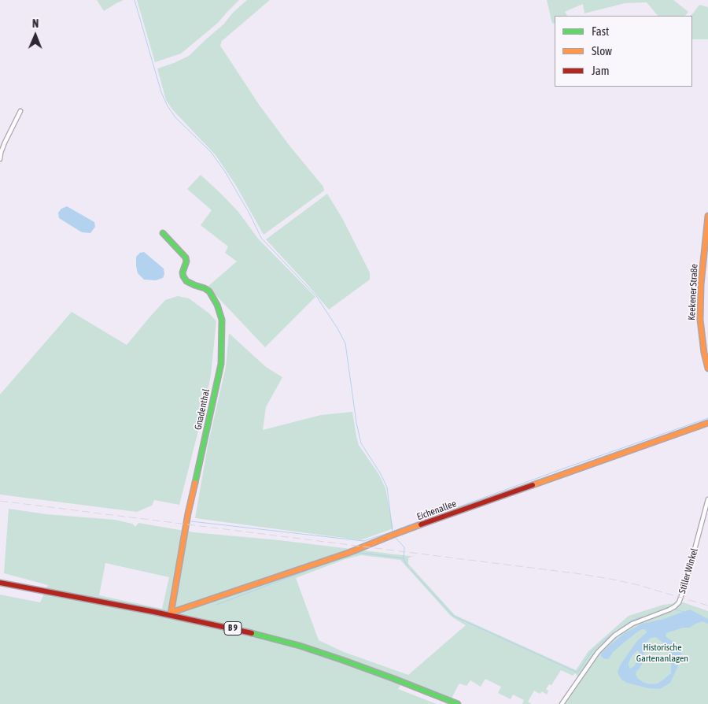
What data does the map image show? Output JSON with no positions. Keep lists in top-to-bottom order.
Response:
{
  "streets": {
    "street": [
      "Keekener Straße",
      "Gnadenthal",
      "Eichenallee",
      "Stiller Winkel",
      "B 9"
    ]
  },
  "crossings": [
    ["Gnadenthal", "Eichenallee"],
    ["Gnadenthal", "B 9"],
    ["Eichenallee", "B 9"]
  ],
  "parks": ["Historische Gartenanlagen"],
  "legend": ["Fast", "Slow", "Jam"],
  "north": "top"
}
